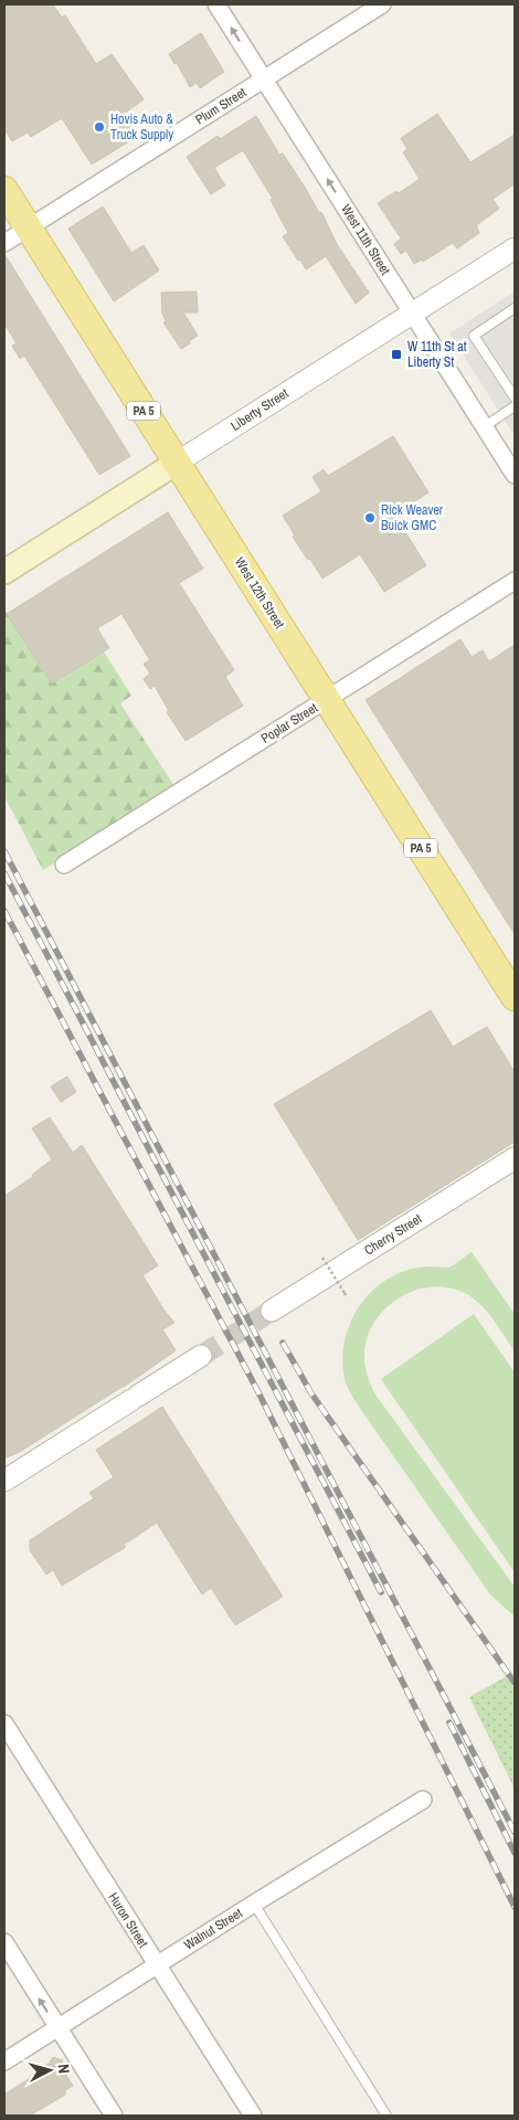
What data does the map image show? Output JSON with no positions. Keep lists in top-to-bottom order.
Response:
{
  "streets": {
    "main road": ["Liberty Street", "PA 5", "West 12th Street"],
    "street": [
      "Plum Street",
      "West 11th Street",
      "Poplar Street",
      "Cherry Street",
      "Huron Street",
      "Walnut Street"
    ]
  },
  "crossings": [
    ["Plum Street", "West 11th Street"],
    ["Plum Street", "West 12th Street"],
    ["West 11th Street", "Liberty Street"],
    ["Liberty Street", "West 12th Street"],
    ["West 12th Street", "Poplar Street"],
    ["Huron Street", "Walnut Street"]
  ],
  "one_way": ["West 11th Street"],
  "places": {
    "other": ["Hovis Auto & Truck Supply", "Rick Weaver Buick GMC"],
    "transit": ["W 11th St at Liberty St"]
  },
  "north": "right"
}
